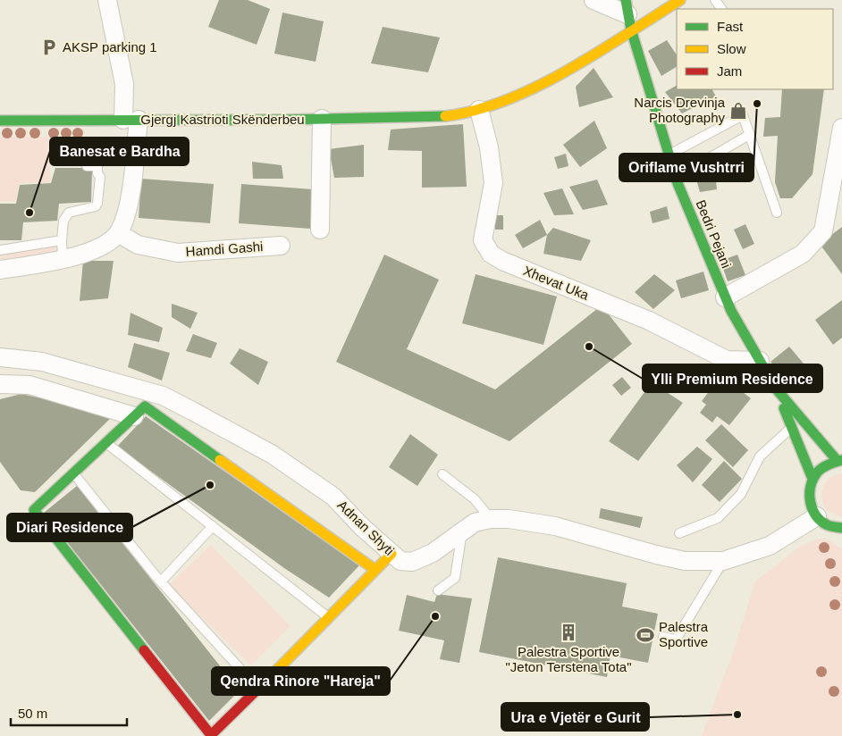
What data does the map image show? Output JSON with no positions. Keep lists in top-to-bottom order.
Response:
{
  "streets": {
    "street": [
      "Gjergj Kastrioti Skënderbeu",
      "Bedri Pejani",
      "Hamdi Gashi",
      "Xhevat Uka",
      "Adnan Shyti"
    ]
  },
  "crossings": [
    ["Gjergj Kastrioti Skënderbeu", "Bedri Pejani"],
    ["Gjergj Kastrioti Skënderbeu", "Xhevat Uka"],
    ["Bedri Pejani", "Xhevat Uka"]
  ],
  "places": {
    "parking": ["AKSP parking 1"],
    "other": [
      "Oriflame Vushtrri",
      "Banesat e Bardha",
      "Ylli Premium Residence",
      "Diari Residence",
      "Qendra Rinore \"Hareja\"",
      "Ura e Vjetër e Gurit"
    ],
    "shop": ["Narcis Drevinja Photography"],
    "building": ["Palestra Sportive \"Jeton Terstena Tota\""],
    "sports": ["Palestra Sportive"]
  },
  "legend": ["Fast", "Slow", "Jam"],
  "scale_bar": "50 m"
}
